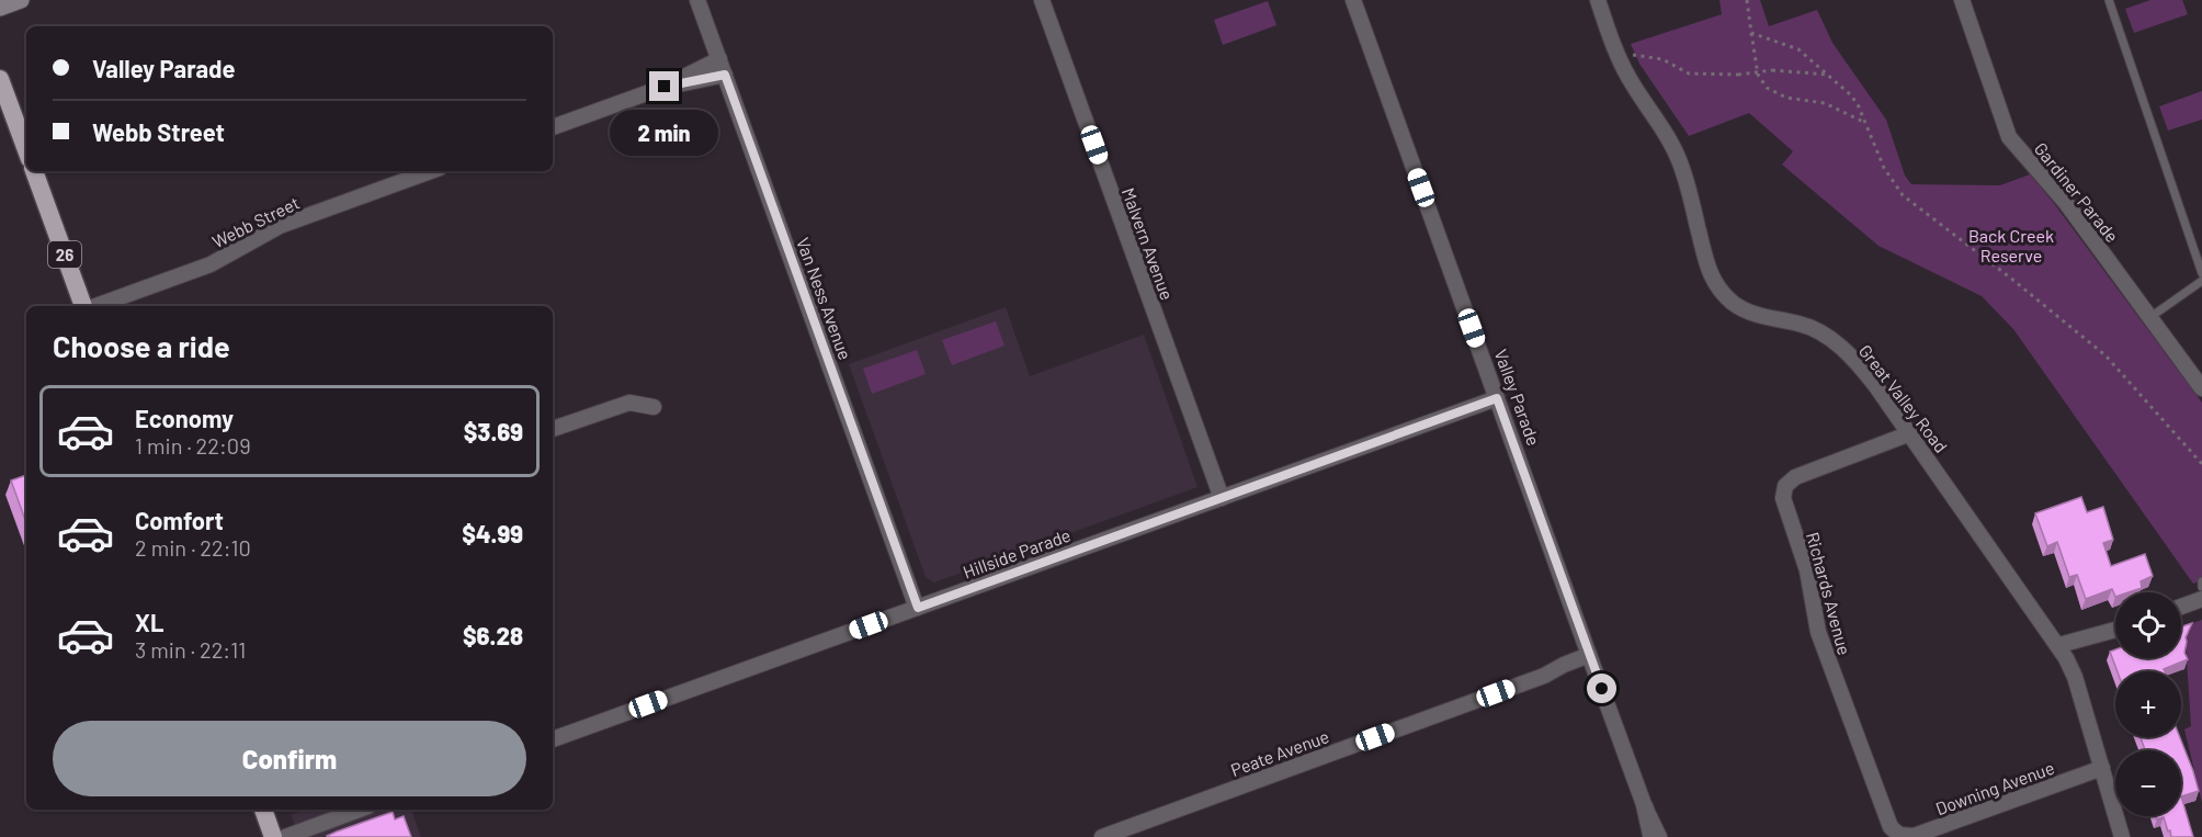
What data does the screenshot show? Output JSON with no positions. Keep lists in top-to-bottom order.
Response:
{
  "streets": {
    "highway": ["26"],
    "street": [
      "Gardiner Parade",
      "Webb Street",
      "Malvern Avenue",
      "Van Ness Avenue",
      "Valley Parade",
      "Great Valley Road",
      "Hillside Parade",
      "Richards Avenue",
      "Peate Avenue",
      "Downing Avenue"
    ]
  },
  "crossings": [
    ["Malvern Avenue", "Hillside Parade"],
    ["Van Ness Avenue", "Hillside Parade"],
    ["Valley Parade", "Hillside Parade"],
    ["Valley Parade", "Peate Avenue"],
    ["Great Valley Road", "Richards Avenue"],
    ["Great Valley Road", "Downing Avenue"],
    ["Richards Avenue", "Downing Avenue"]
  ],
  "parks": ["Back Creek Reserve"],
  "page": {
    "banner": ["Valley Parade", "Webb Street"],
    "bubble": "2 min",
    "heading": "Choose a ride",
    "list": [
      {
        "name": "Economy",
        "note": "1 min · 22:09",
        "value": "$3.69"
      },
      {
        "name": "Comfort",
        "note": "2 min · 22:10",
        "value": "$4.99"
      },
      {
        "name": "XL",
        "note": "3 min · 22:11",
        "value": "$6.28"
      }
    ],
    "map_buttons": ["+", "−"],
    "buttons": "Confirm"
  }
}
